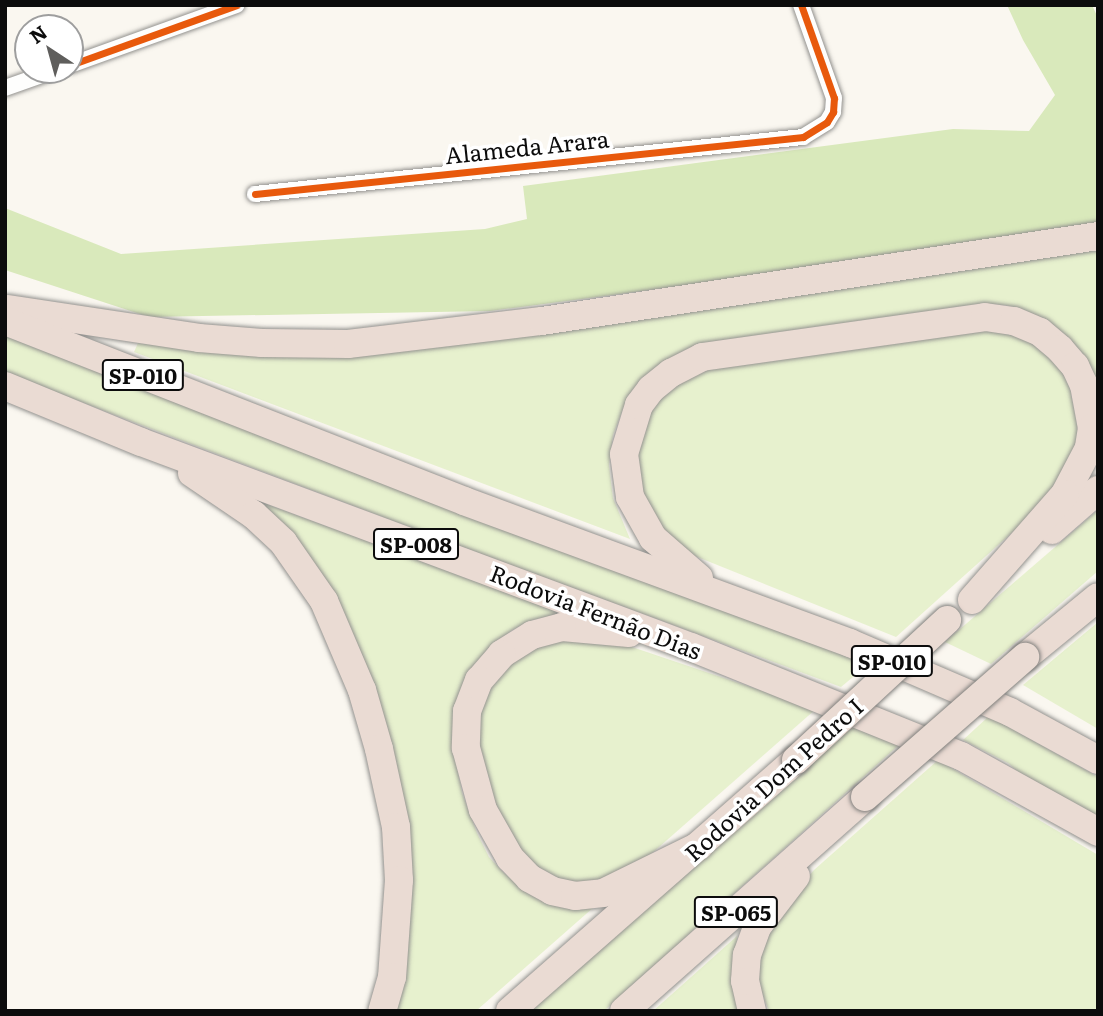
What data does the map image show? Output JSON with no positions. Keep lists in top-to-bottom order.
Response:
{
  "streets": {
    "highway": [
      "SP-010",
      "SP-008",
      "Rodovia Fernão Dias",
      "Rodovia Dom Pedro I",
      "SP-065"
    ],
    "street": ["Alameda Arara"]
  },
  "crossings": [
    ["SP-008", "Rodovia Fernão Dias"]
  ],
  "north": "top left"
}
